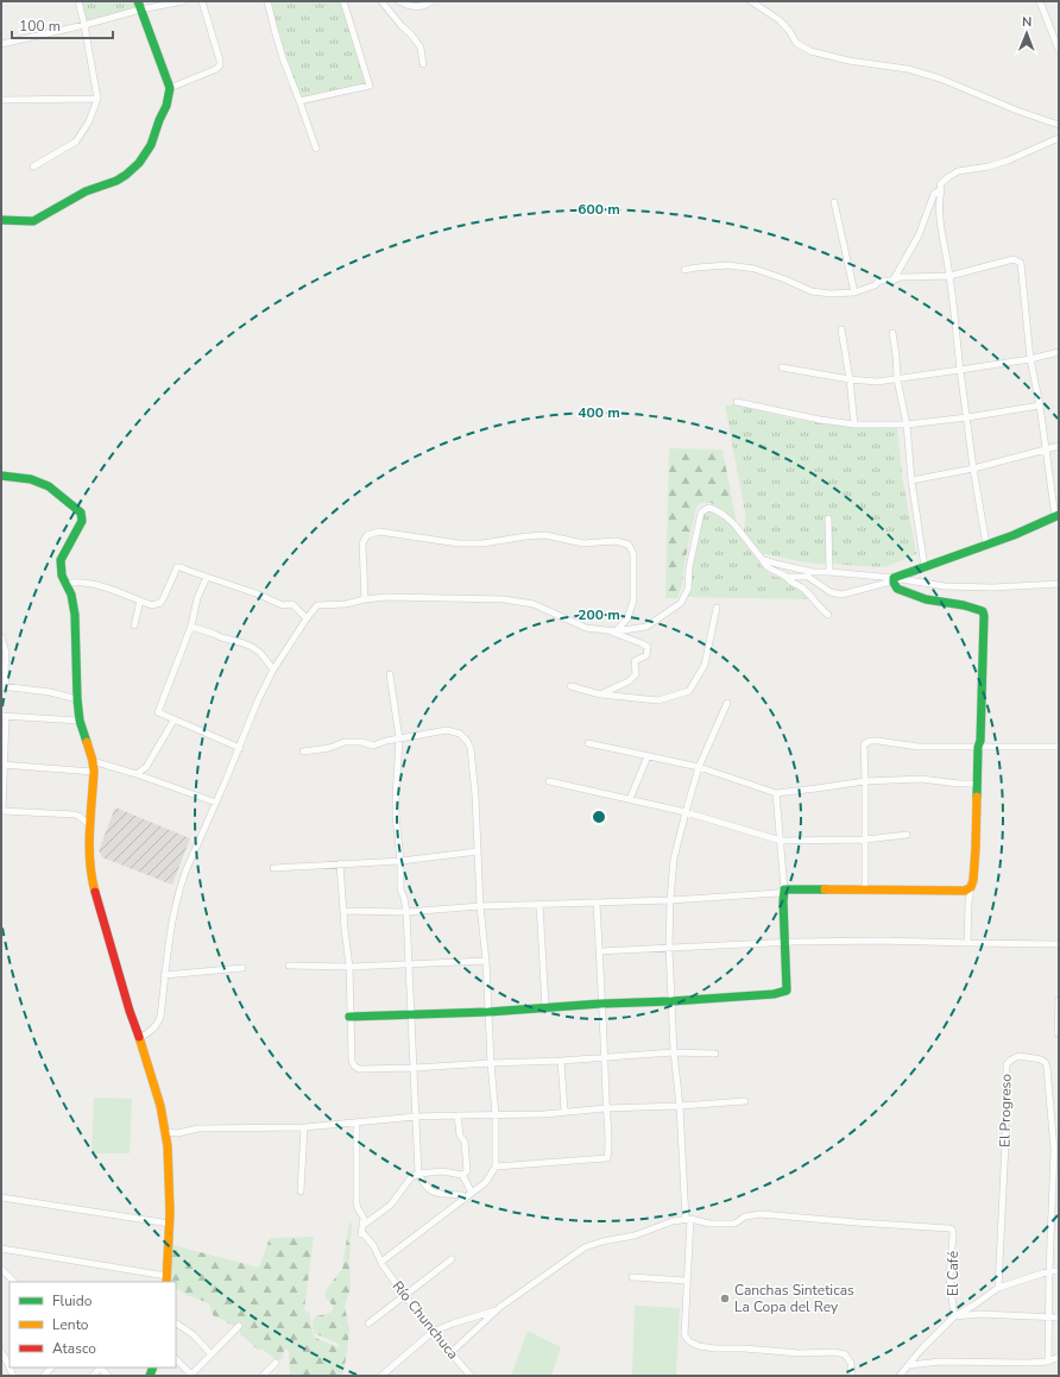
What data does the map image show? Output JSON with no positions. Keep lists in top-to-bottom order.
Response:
{
  "streets": {
    "street": ["El Progreso", "El Café", "Río Chunchuca"]
  },
  "places": ["Canchas Sinteticas La Copa del Rey"],
  "legend": ["Fluido", "Lento", "Atasco"],
  "scale_bar": "100 m",
  "north": "top",
  "rings": ["600 m", "400 m", "200 m"]
}
